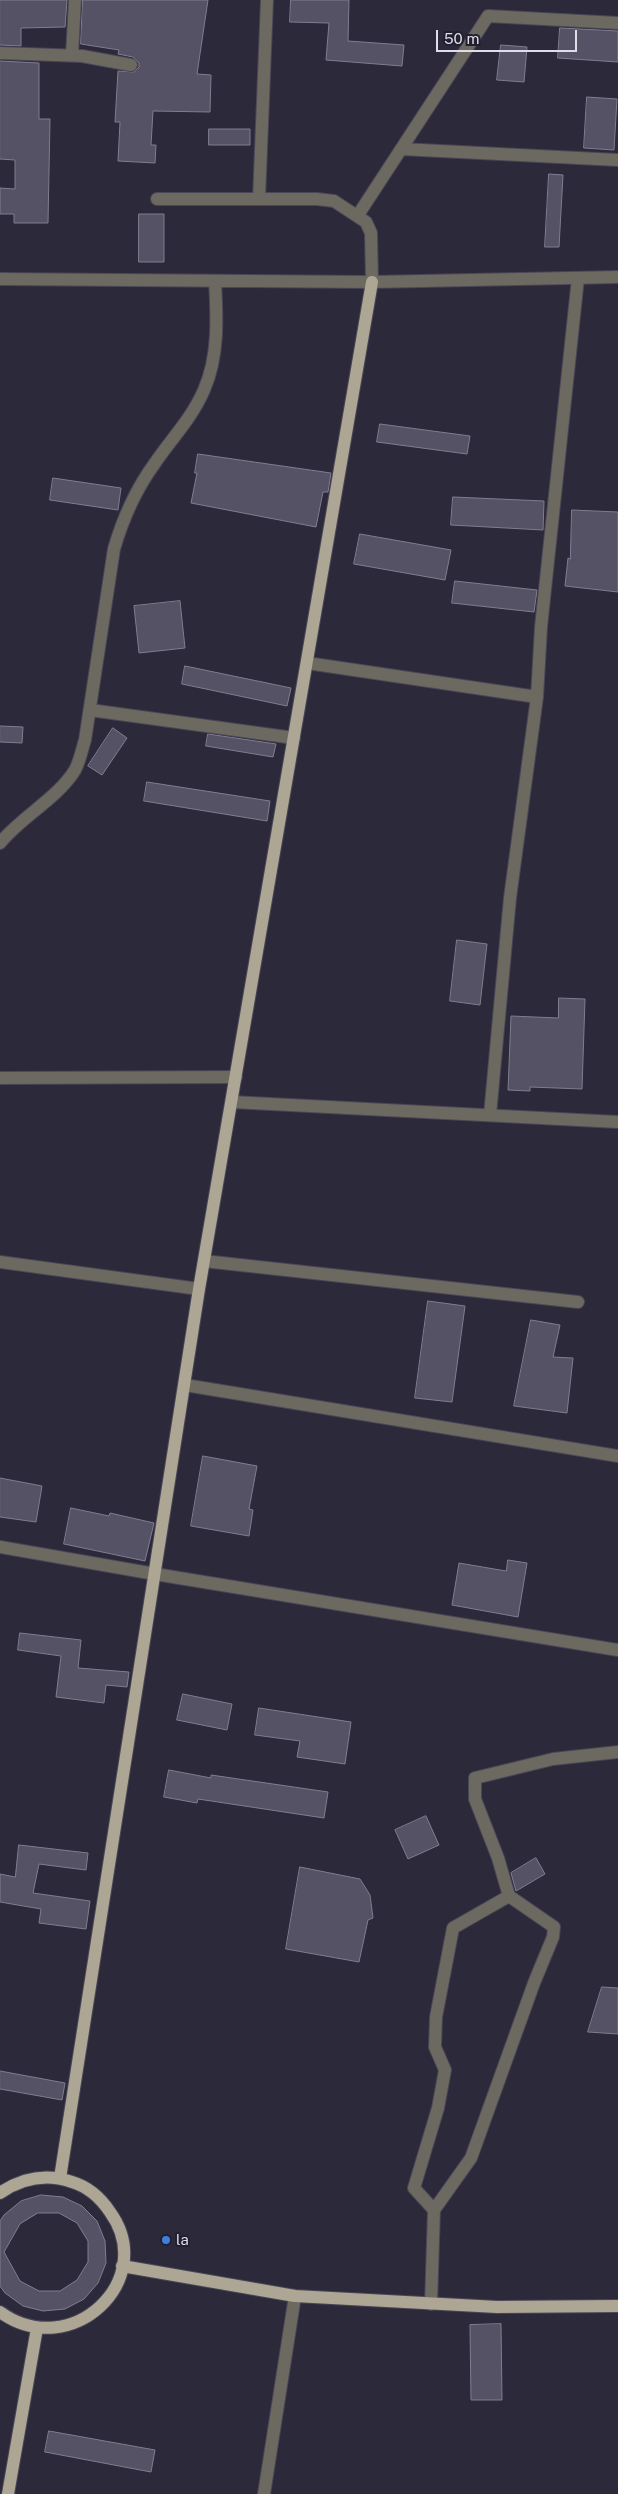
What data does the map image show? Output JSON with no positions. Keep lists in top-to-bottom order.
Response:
{
  "places": ["la"],
  "scale_bar": "50 m"
}
